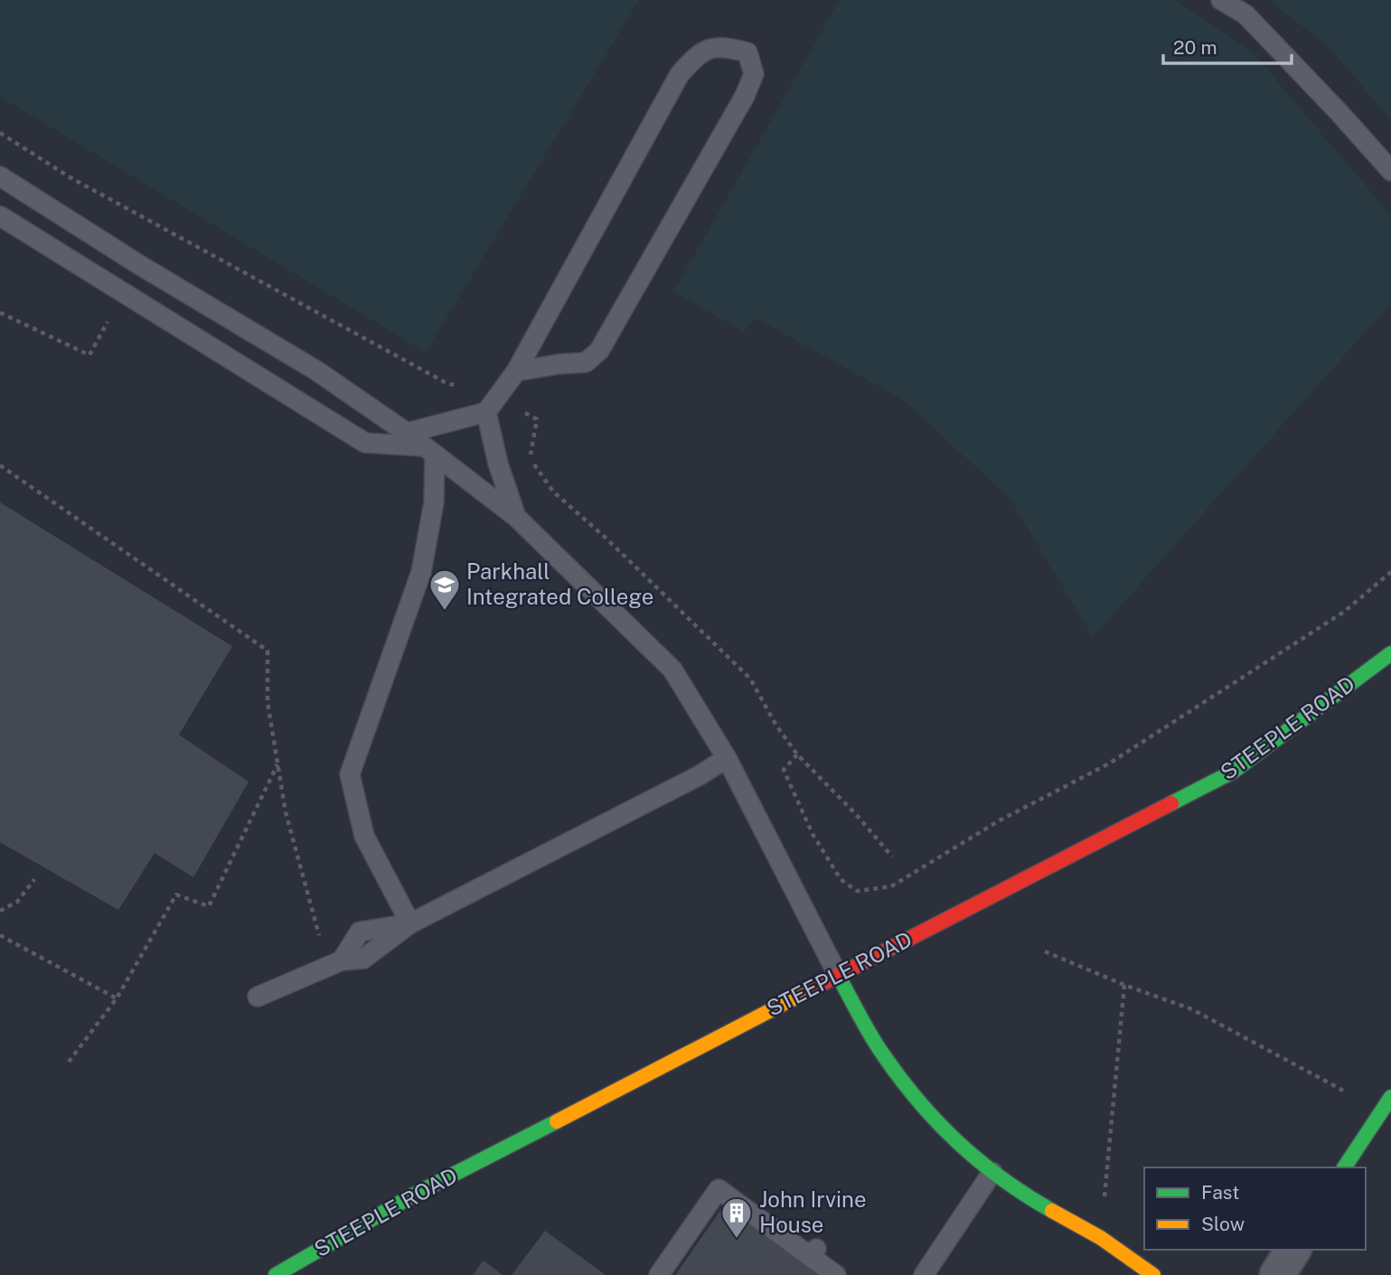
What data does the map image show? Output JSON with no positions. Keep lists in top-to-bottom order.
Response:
{
  "streets": {
    "street": ["STEEPLE ROAD"]
  },
  "places": {
    "school or university": ["Parkhall Integrated College"],
    "building": ["John Irvine House"]
  },
  "legend": ["Fast", "Slow"],
  "scale_bar": "20 m"
}
